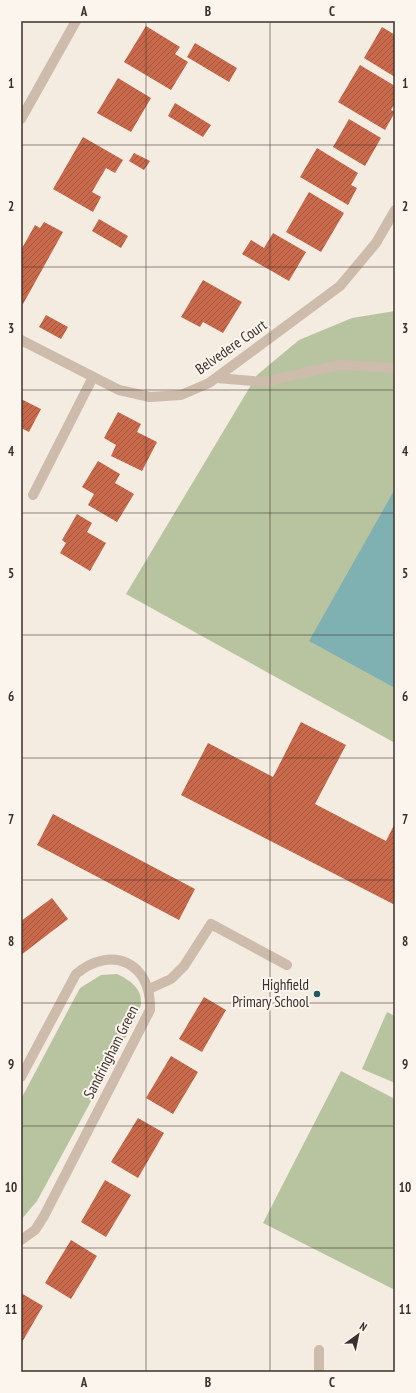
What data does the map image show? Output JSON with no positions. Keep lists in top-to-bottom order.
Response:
{
  "streets": {
    "street": ["Belvedere Court", "Sandringham Green"]
  },
  "places": ["Highfield Primary School"],
  "north": "top right",
  "grid": {
    "columns": ["A", "B", "C"],
    "rows": [
      "1",
      "2",
      "3",
      "4",
      "5",
      "6",
      "7",
      "8",
      "9",
      "10",
      "11"
    ]
  }
}
